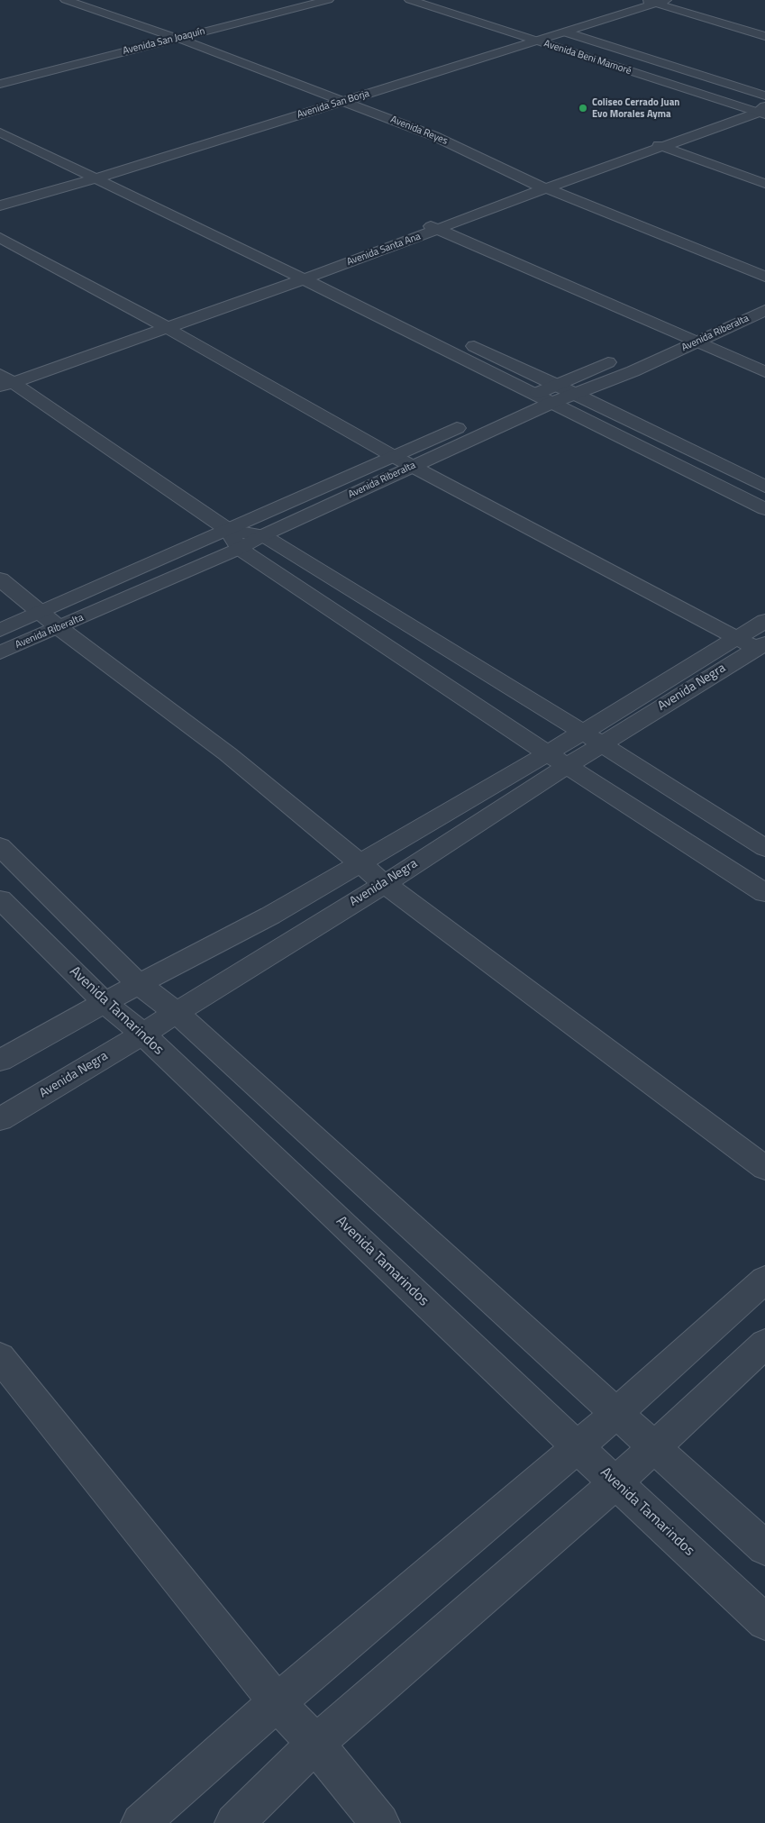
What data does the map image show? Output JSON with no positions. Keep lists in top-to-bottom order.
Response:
{
  "streets": {
    "street": [
      "Avenida San Joaquín",
      "Avenida Beni Mamoré",
      "Avenida San Borja",
      "Avenida Reyes",
      "Avenida Santa Ana",
      "Avenida Riberalta",
      "Avenida Negra",
      "Avenida Tamarindos"
    ]
  },
  "crossings": [
    ["Avenida San Joaquín", "Avenida Reyes"],
    ["Avenida Beni Mamoré", "Avenida San Borja"],
    ["Avenida Beni Mamoré", "Avenida Santa Ana"],
    ["Avenida San Borja", "Avenida Reyes"],
    ["Avenida Reyes", "Avenida Santa Ana"],
    ["Avenida Negra", "Avenida Tamarindos"]
  ],
  "places": ["Coliseo Cerrado Juan Evo Morales Ayma"]
}
